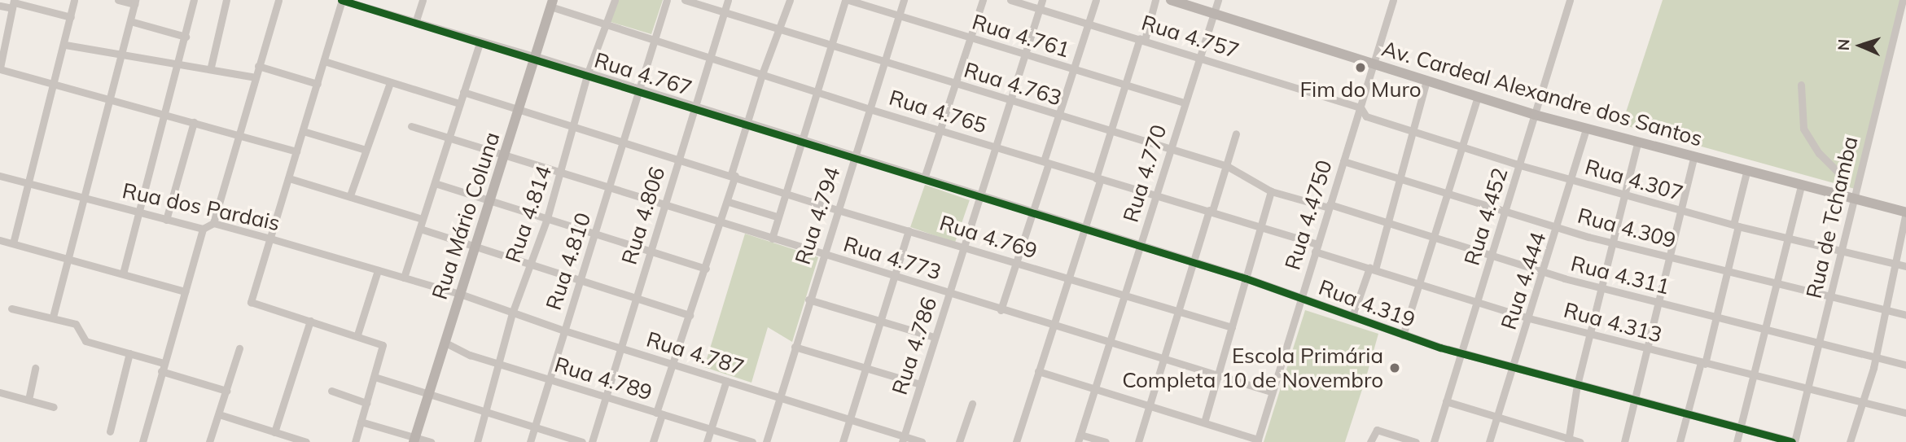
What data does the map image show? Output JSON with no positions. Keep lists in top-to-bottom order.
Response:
{
  "streets": {
    "main road": ["Av. Cardeal Alexandre dos Santos", "Rua Mário Coluna"],
    "street": [
      "Rua 4.761",
      "Rua 4.757",
      "Rua 4.767",
      "Rua 4.763",
      "Rua 4.765",
      "Rua 4.770",
      "Rua 4.307",
      "Rua dos Pardais",
      "Rua 4.814",
      "Rua 4.4750",
      "Rua 4.806",
      "Rua 4.794",
      "Rua 4.452",
      "Rua de Tchamba",
      "Rua 4.309",
      "Rua 4.769",
      "Rua 4.773",
      "Rua 4.810",
      "Rua 4.311",
      "Rua 4.444",
      "Rua 4.319",
      "Rua 4.313",
      "Rua 4.786",
      "Rua 4.787",
      "Rua 4.789"
    ]
  },
  "crossings": [
    ["Rua 4.761", "Rua 4.770"],
    ["Rua 4.761", "Rua 4.794"],
    ["Rua 4.761", "Rua 4.786"],
    ["Rua 4.757", "Rua 4.770"],
    ["Rua 4.757", "Rua 4.307"],
    ["Rua 4.757", "Rua 4.4750"],
    ["Rua 4.757", "Rua 4.786"],
    ["Rua 4.767", "Rua 4.814"],
    ["Rua 4.767", "Rua Mário Coluna"],
    ["Rua 4.767", "Rua 4.806"],
    ["Rua 4.767", "Rua 4.794"],
    ["Rua 4.767", "Rua 4.810"],
    ["Rua 4.767", "Rua 4.319"],
    ["Rua 4.763", "Rua 4.770"],
    ["Rua 4.763", "Rua 4.4750"],
    ["Rua 4.763", "Rua 4.806"],
    ["Rua 4.763", "Rua 4.794"],
    ["Rua 4.763", "Rua 4.311"],
    ["Rua 4.763", "Rua 4.786"],
    ["Av. Cardeal Alexandre dos Santos", "Rua 4.770"],
    ["Av. Cardeal Alexandre dos Santos", "Rua 4.4750"],
    ["Av. Cardeal Alexandre dos Santos", "Rua 4.452"],
    ["Av. Cardeal Alexandre dos Santos", "Rua de Tchamba"],
    ["Av. Cardeal Alexandre dos Santos", "Rua 4.444"],
    ["Rua 4.765", "Rua 4.770"],
    ["Rua 4.765", "Rua 4.814"],
    ["Rua 4.765", "Rua 4.4750"],
    ["Rua 4.765", "Rua Mário Coluna"],
    ["Rua 4.765", "Rua 4.806"],
    ["Rua 4.765", "Rua 4.794"],
    ["Rua 4.765", "Rua 4.810"],
    ["Rua 4.765", "Rua 4.313"],
    ["Rua 4.765", "Rua 4.786"],
    ["Rua 4.770", "Rua 4.769"],
    ["Rua 4.770", "Rua 4.773"],
    ["Rua 4.770", "Rua 4.319"],
    ["Rua 4.307", "Rua 4.4750"],
    ["Rua 4.307", "Rua 4.452"],
    ["Rua 4.307", "Rua de Tchamba"],
    ["Rua 4.307", "Rua 4.444"],
    ["Rua dos Pardais", "Rua Mário Coluna"],
    ["Rua dos Pardais", "Rua 4.787"],
    ["Rua 4.814", "Rua 4.769"],
    ["Rua 4.814", "Rua 4.773"],
    ["Rua 4.814", "Rua 4.787"],
    ["Rua 4.814", "Rua 4.789"],
    ["Rua 4.4750", "Rua 4.309"],
    ["Rua 4.4750", "Rua 4.773"],
    ["Rua 4.4750", "Rua 4.311"],
    ["Rua 4.4750", "Rua 4.319"],
    ["Rua 4.4750", "Rua 4.313"],
    ["Rua Mário Coluna", "Rua 4.769"],
    ["Rua Mário Coluna", "Rua 4.773"],
    ["Rua Mário Coluna", "Rua 4.787"],
    ["Rua Mário Coluna", "Rua 4.789"],
    ["Rua 4.806", "Rua 4.769"],
    ["Rua 4.806", "Rua 4.773"],
    ["Rua 4.806", "Rua 4.787"],
    ["Rua 4.806", "Rua 4.789"],
    ["Rua 4.794", "Rua 4.769"],
    ["Rua 4.794", "Rua 4.773"],
    ["Rua 4.794", "Rua 4.787"],
    ["Rua 4.452", "Rua 4.309"],
    ["Rua 4.452", "Rua 4.311"],
    ["Rua 4.452", "Rua 4.319"],
    ["Rua 4.452", "Rua 4.313"],
    ["Rua de Tchamba", "Rua 4.309"],
    ["Rua de Tchamba", "Rua 4.311"],
    ["Rua de Tchamba", "Rua 4.319"],
    ["Rua de Tchamba", "Rua 4.313"],
    ["Rua 4.309", "Rua 4.444"],
    ["Rua 4.769", "Rua 4.810"],
    ["Rua 4.769", "Rua 4.786"],
    ["Rua 4.773", "Rua 4.810"],
    ["Rua 4.773", "Rua 4.786"],
    ["Rua 4.810", "Rua 4.787"],
    ["Rua 4.810", "Rua 4.789"],
    ["Rua 4.311", "Rua 4.444"],
    ["Rua 4.444", "Rua 4.319"],
    ["Rua 4.444", "Rua 4.313"],
    ["Rua 4.319", "Rua 4.786"],
    ["Rua 4.786", "Rua 4.787"]
  ],
  "places": ["Fim do Muro", "Escola Primária Completa 10 de Novembro"],
  "north": "left"
}
